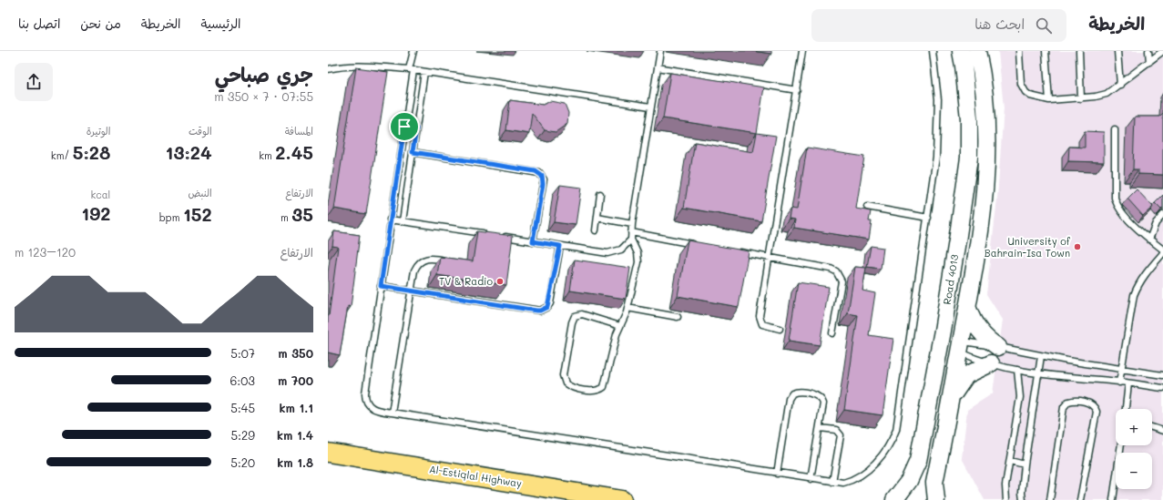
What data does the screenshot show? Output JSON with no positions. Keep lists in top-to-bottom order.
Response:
{
  "streets": {
    "main road": ["Al-Estiqlal Highway"],
    "street": ["Road 4013"]
  },
  "places": ["University of Bahrain-Isa Town", "TV & Radio"],
  "page": {
    "header": "الخريطة",
    "search": "ابحث هنا",
    "nav": [
      "الرئيسية",
      "الخريطة",
      "من نحن",
      "اتصل بنا"
    ],
    "heading": ["جري صباحي", "07:55 · 7 × 350 m"],
    "stats": [
      ["المسافة", "2.45 km"],
      ["الوقت", "13:24"],
      ["الوتيرة", "5:28 /km"],
      ["الارتفاع", "35 m"],
      ["النبض", "152 bpm"],
      ["kcal", "192"]
    ],
    "chart": ["الارتفاع", "120–123 m"],
    "list": [
      {
        "name": "350 m",
        "note": "5:07"
      },
      {
        "name": "700 m",
        "note": "6:03"
      },
      {
        "name": "1.1 km",
        "note": "5:45"
      },
      {
        "name": "1.4 km",
        "note": "5:29"
      },
      {
        "name": "1.8 km",
        "note": "5:20"
      }
    ],
    "map_buttons": ["+", "−"]
  }
}
